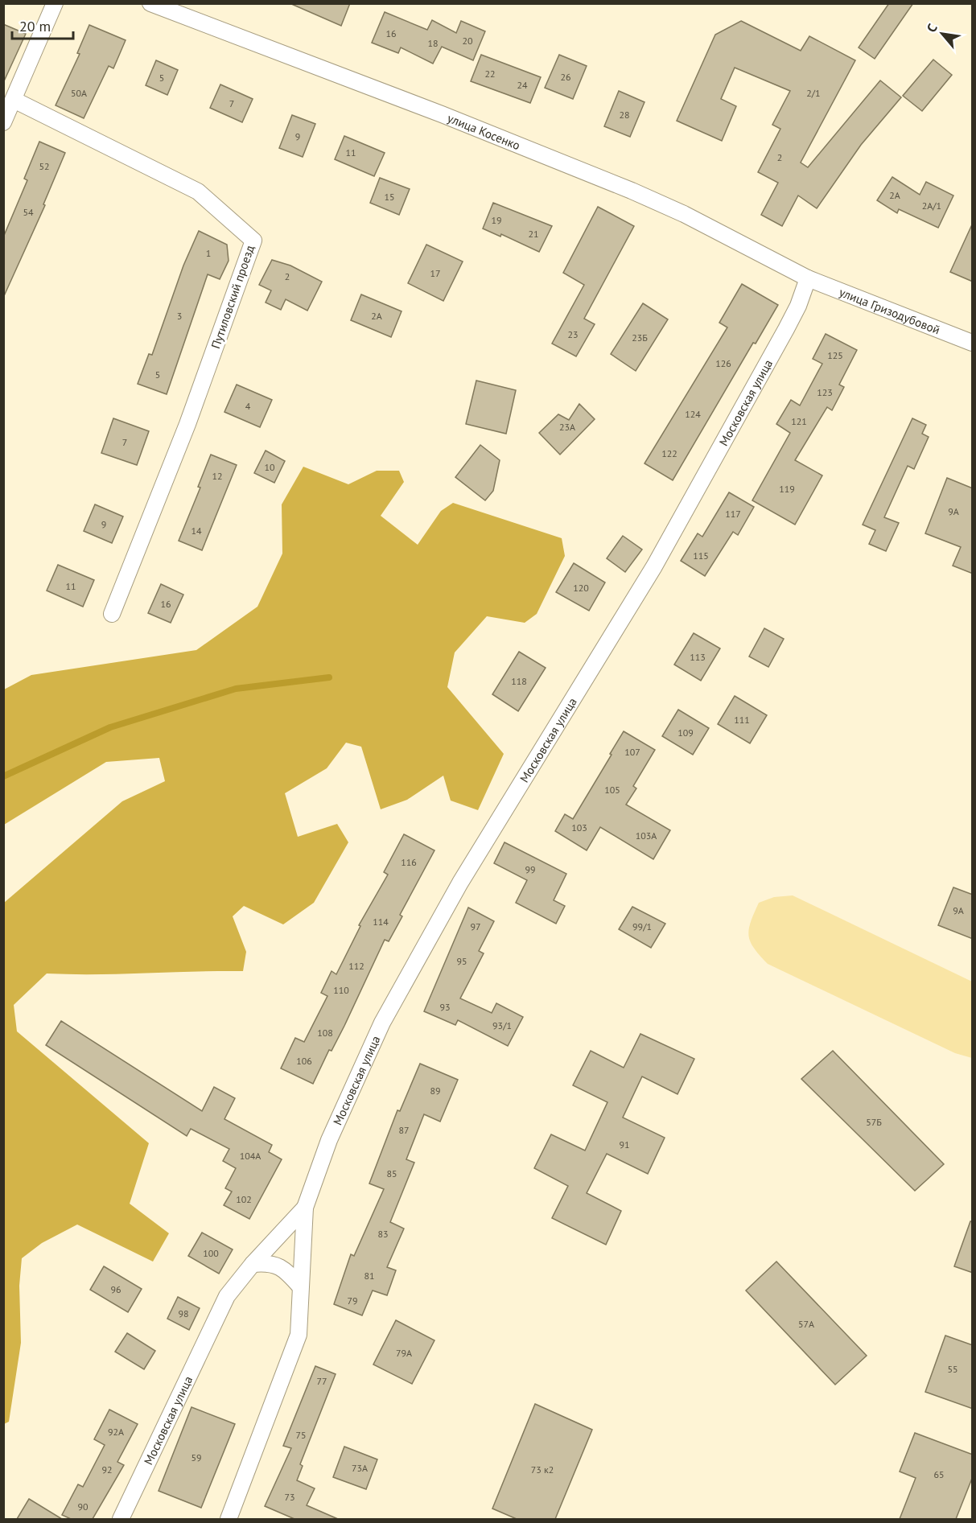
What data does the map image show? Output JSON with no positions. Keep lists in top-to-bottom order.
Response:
{
  "streets": {
    "street": [
      "улица Косенко",
      "Путиловский проезд",
      "улица Гризодубовой",
      "Московская улица"
    ]
  },
  "crossings": [
    ["улица Косенко", "улица Гризодубовой"],
    ["улица Косенко", "Московская улица"],
    ["улица Гризодубовой", "Московская улица"]
  ],
  "house_numbers": [
    "16",
    "20",
    "18",
    "22",
    "26",
    "5",
    "24",
    "50А",
    "2/1",
    "7",
    "28",
    "9",
    "11",
    "2",
    "52",
    "2А",
    "15",
    "2А/1",
    "54",
    "19",
    "21",
    "1",
    "17",
    "2",
    "3",
    "2А",
    "23",
    "23Б",
    "125",
    "126",
    "5",
    "123",
    "4",
    "124",
    "121",
    "23А",
    "7",
    "122",
    "10",
    "12",
    "119",
    "9А",
    "117",
    "9",
    "14",
    "115",
    "11",
    "120",
    "16",
    "113",
    "118",
    "111",
    "109",
    "107",
    "105",
    "103",
    "103А",
    "116",
    "99",
    "9А",
    "114",
    "97",
    "99/1",
    "95",
    "112",
    "110",
    "93",
    "93/1",
    "108",
    "106",
    "89",
    "57Б",
    "87",
    "91",
    "104А",
    "85",
    "102",
    "83",
    "100",
    "81",
    "96",
    "79",
    "98",
    "57А",
    "79А",
    "55",
    "77",
    "92А",
    "75",
    "59",
    "73А",
    "92",
    "73 к2",
    "65",
    "73",
    "90"
  ],
  "scale_bar": "20 m",
  "north": "top left"
}
